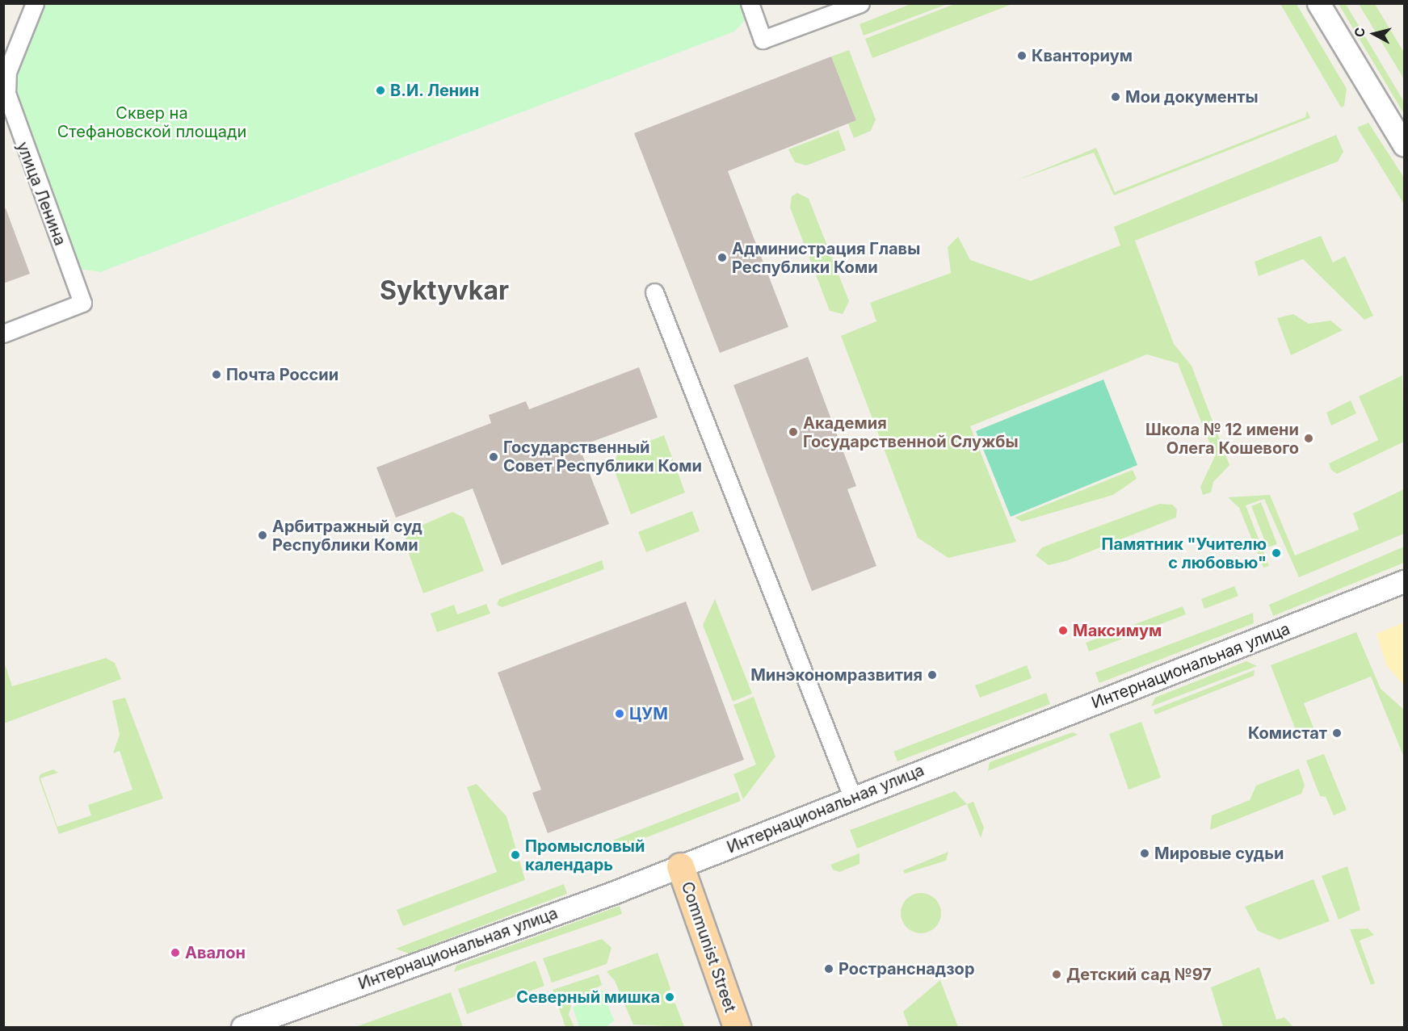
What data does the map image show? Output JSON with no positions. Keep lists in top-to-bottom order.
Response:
{
  "streets": {
    "main road": ["Сommunist Street"],
    "street": ["улица Ленина", "Интернациональная улица"]
  },
  "crossings": [
    ["Интернациональная улица", "Сommunist Street"]
  ],
  "districts": ["Syktyvkar"],
  "parks": ["Сквер на Стефановской площади"],
  "places": [
    "Кванториум",
    "В.И. Ленин",
    "Мои документы",
    "Администрация Главы Республики Коми",
    "Почта России",
    "Академия Государственной Службы",
    "Школа № 12 имени Олега Кошевого",
    "Государственный Совет Республики Коми",
    "Арбитражный суд Республики Коми",
    "Памятник \"Учителю с любовью\"",
    "Максимум",
    "Минэкономразвития",
    "ЦУМ",
    "Комистат",
    "Мировые судьи",
    "Промысловый календарь",
    "Авалон",
    "Ространснадзор",
    "Детский сад №97",
    "Северный мишка"
  ],
  "north": "left"
}
